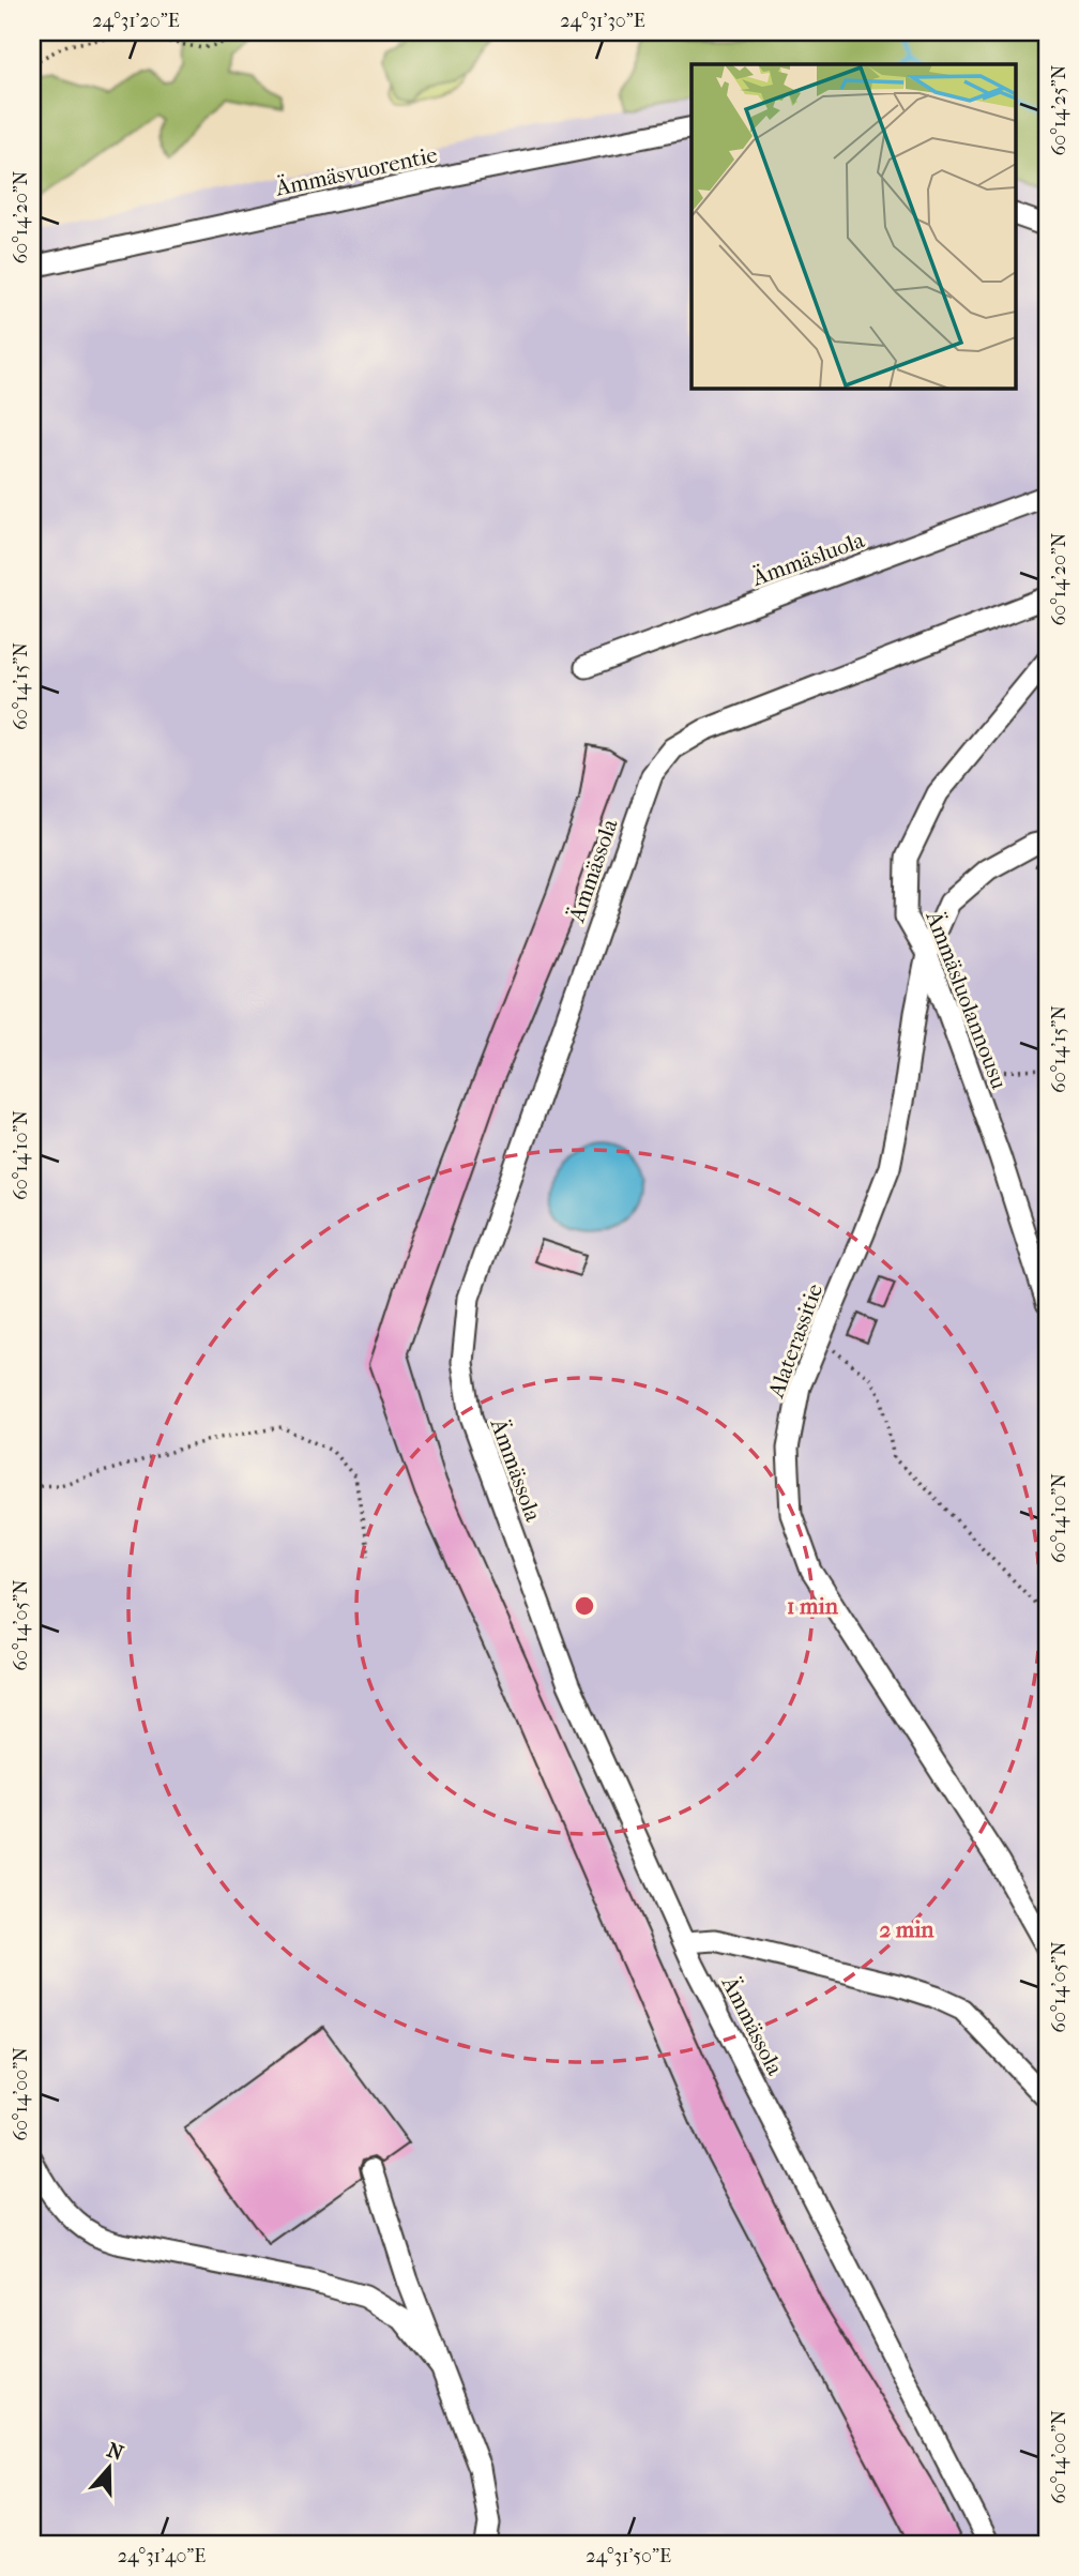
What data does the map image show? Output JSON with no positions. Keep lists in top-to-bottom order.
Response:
{
  "streets": {
    "street": [
      "Ämmäsvuorentie",
      "Ämmäsluola",
      "Ämmässola",
      "Ämmäsluolannousu",
      "Alaterassitie"
    ]
  },
  "crossings": [
    ["Ämmäsluolannousu", "Alaterassitie"]
  ],
  "north": "top",
  "coordinates": [
    "24°31'20\"E",
    "24°31'30\"E",
    "60°14'25\"N",
    "60°14'20\"N",
    "60°14'15\"N",
    "60°14'10\"N",
    "60°14'05\"N",
    "60°14'00\"N",
    "24°31'40\"E",
    "24°31'50\"E"
  ],
  "rings": ["1 min", "2 min"]
}
